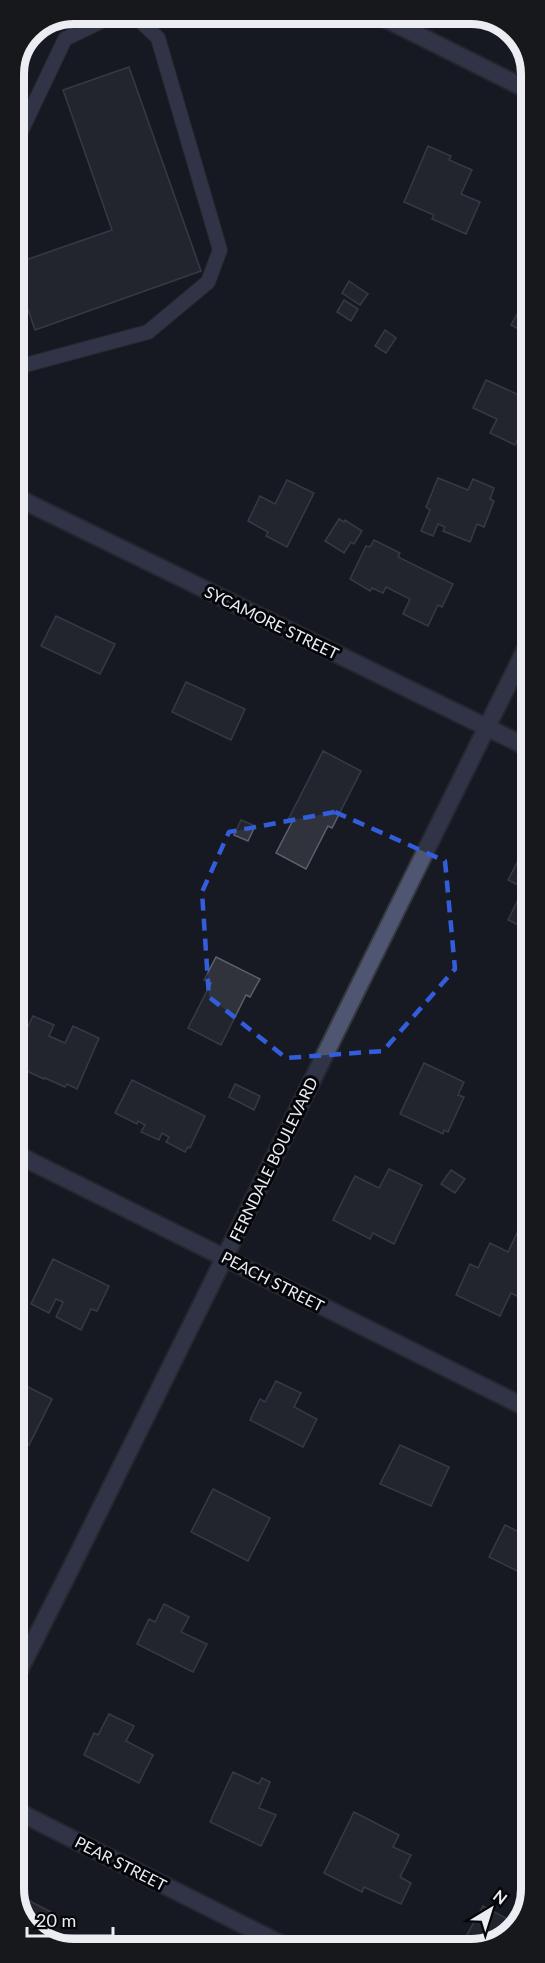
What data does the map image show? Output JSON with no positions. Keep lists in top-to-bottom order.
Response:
{
  "streets": {
    "street": [
      "SYCAMORE STREET",
      "FERNDALE BOULEVARD",
      "PEACH STREET",
      "PEAR STREET"
    ]
  },
  "crossings": [
    ["SYCAMORE STREET", "FERNDALE BOULEVARD"],
    ["FERNDALE BOULEVARD", "PEACH STREET"]
  ],
  "scale_bar": "20 m",
  "north": "top right"
}
